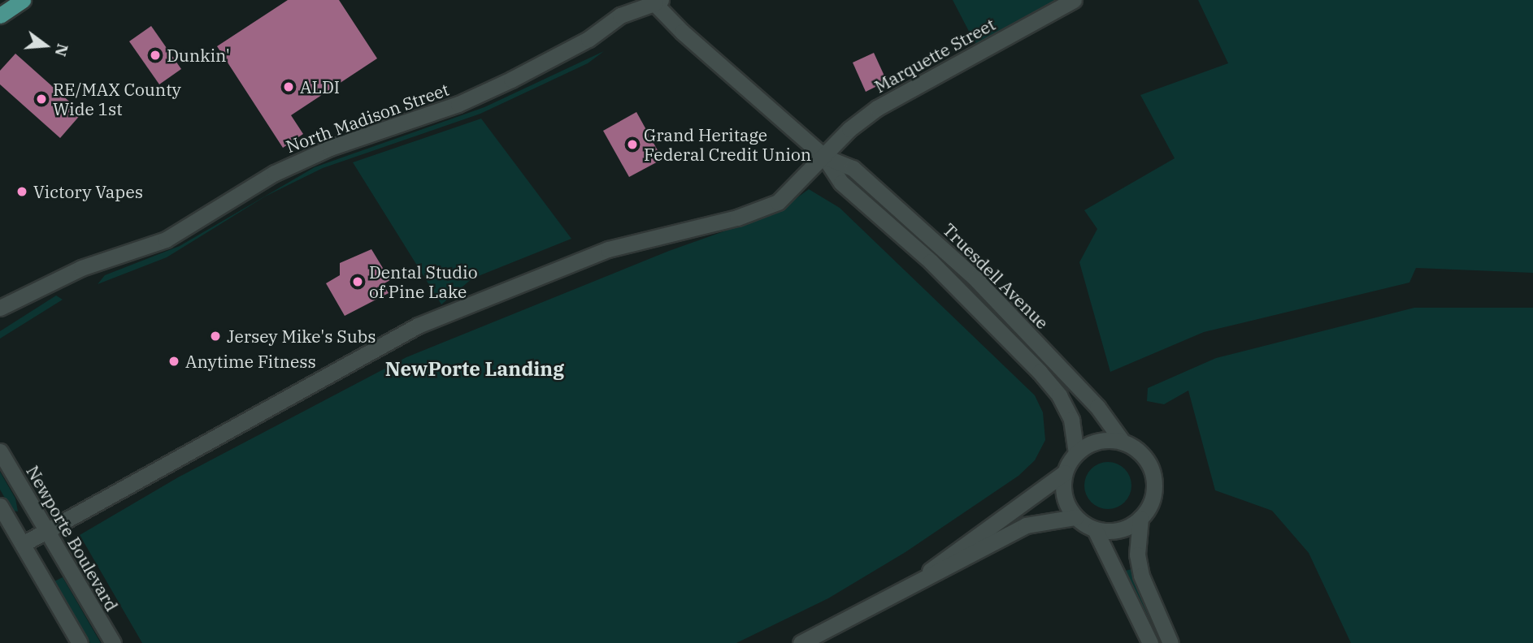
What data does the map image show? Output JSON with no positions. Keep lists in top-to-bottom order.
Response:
{
  "streets": {
    "street": [
      "Marquette Street",
      "North Madison Street",
      "Truesdell Avenue",
      "Newporte Boulevard"
    ]
  },
  "crossings": [
    ["Marquette Street", "Truesdell Avenue"],
    ["Marquette Street", "Newporte Boulevard"],
    ["North Madison Street", "Truesdell Avenue"]
  ],
  "districts": ["NewPorte Landing"],
  "places": [
    "Dunkin'",
    "ALDI",
    "RE/MAX County Wide 1st",
    "Grand Heritage Federal Credit Union",
    "Victory Vapes",
    "Dental Studio of Pine Lake",
    "Jersey Mike's Subs",
    "Anytime Fitness"
  ],
  "north": "right"
}
